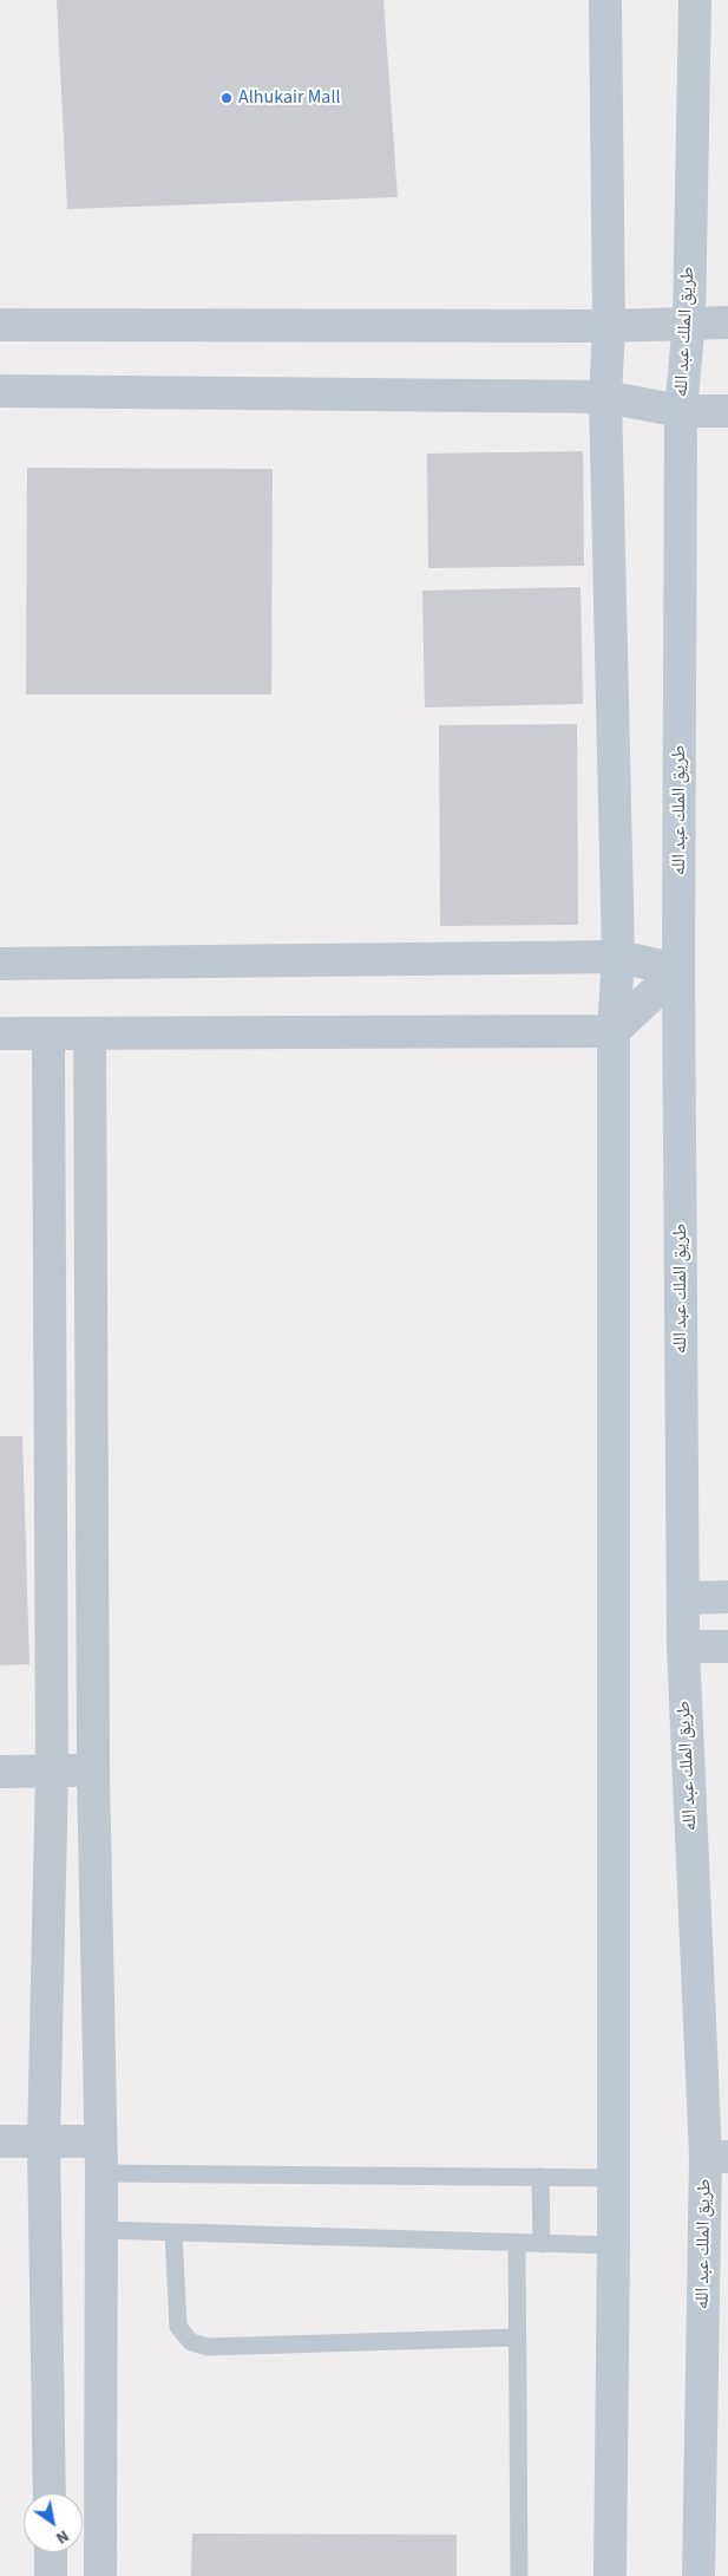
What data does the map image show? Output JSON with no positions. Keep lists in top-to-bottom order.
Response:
{
  "streets": {
    "main road": ["طريق الملك عبد الله"]
  },
  "places": ["Alhukair Mall"],
  "north": "bottom right"
}
